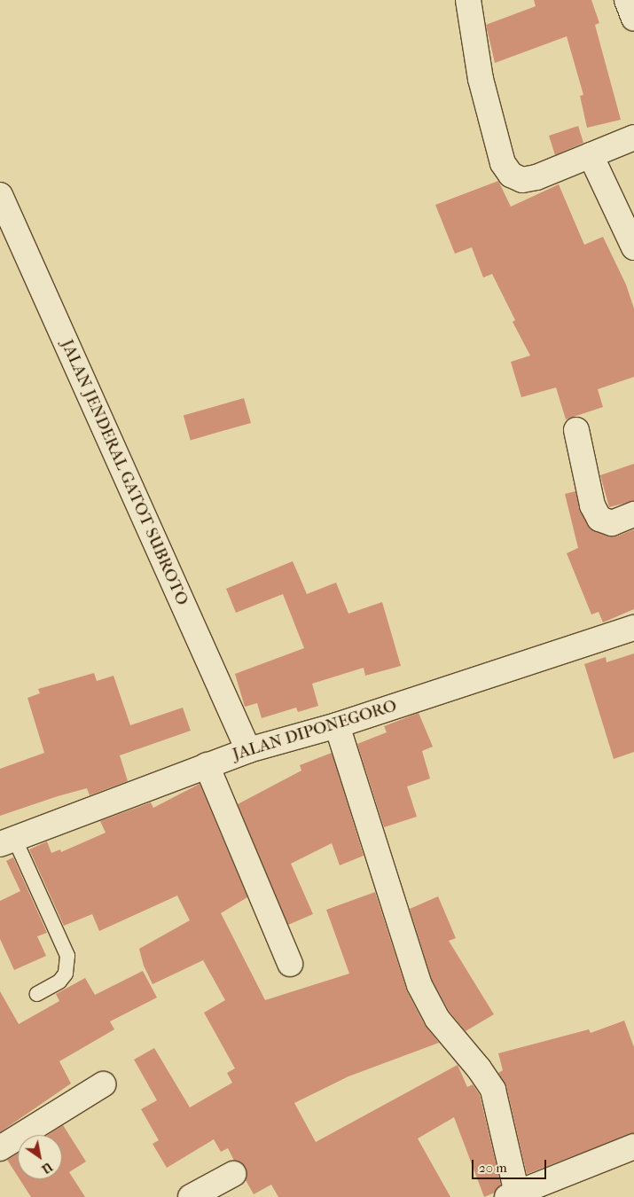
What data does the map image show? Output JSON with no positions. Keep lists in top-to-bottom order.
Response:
{
  "streets": {
    "street": ["JALAN JENDERAL GATOT SUBROTO", "JALAN DIPONEGORO"]
  },
  "crossings": [
    ["JALAN JENDERAL GATOT SUBROTO", "JALAN DIPONEGORO"]
  ],
  "scale_bar": "20 m",
  "north": "bottom right"
}
